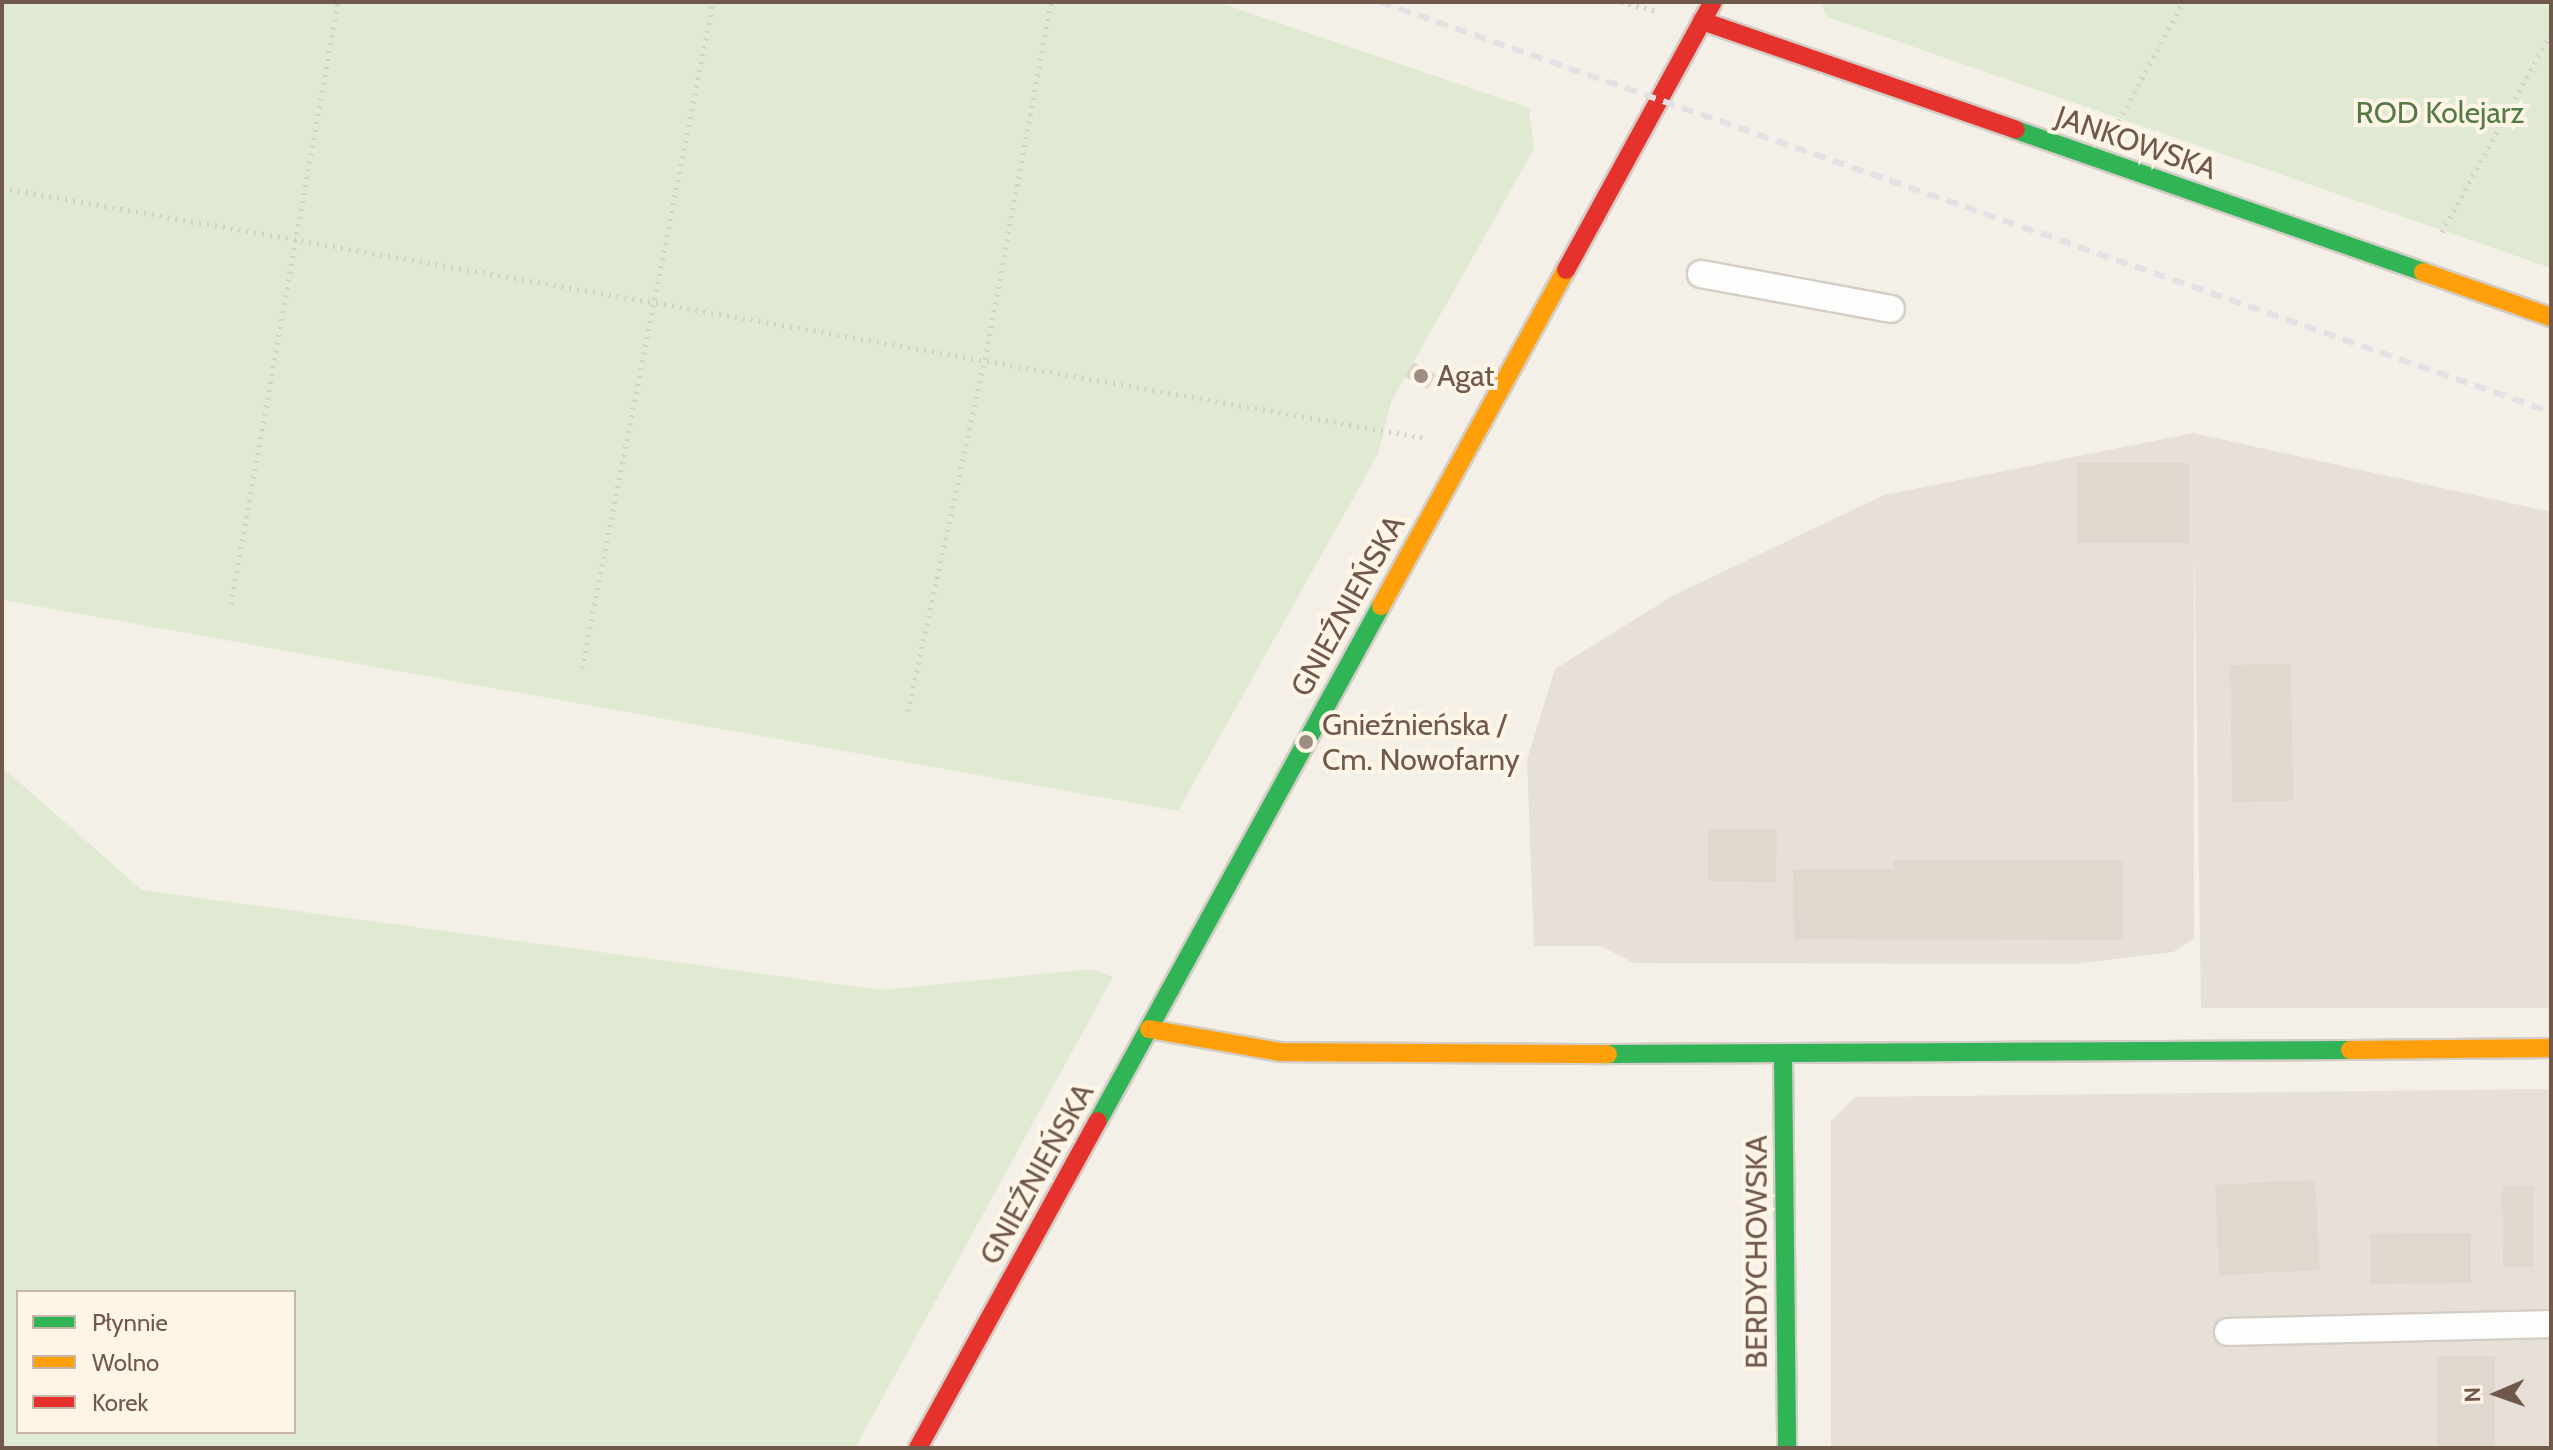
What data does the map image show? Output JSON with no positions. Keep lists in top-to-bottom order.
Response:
{
  "streets": {
    "street": ["JANKOWSKA", "GNIEŹNIEŃSKA", "BERDYCHOWSKA"]
  },
  "crossings": [
    ["JANKOWSKA", "GNIEŹNIEŃSKA"]
  ],
  "parks": ["ROD Kolejarz"],
  "places": ["Agat", "Gnieźnieńska / Cm. Nowofarny"],
  "legend": ["Płynnie", "Wolno", "Korek"],
  "north": "left"
}
